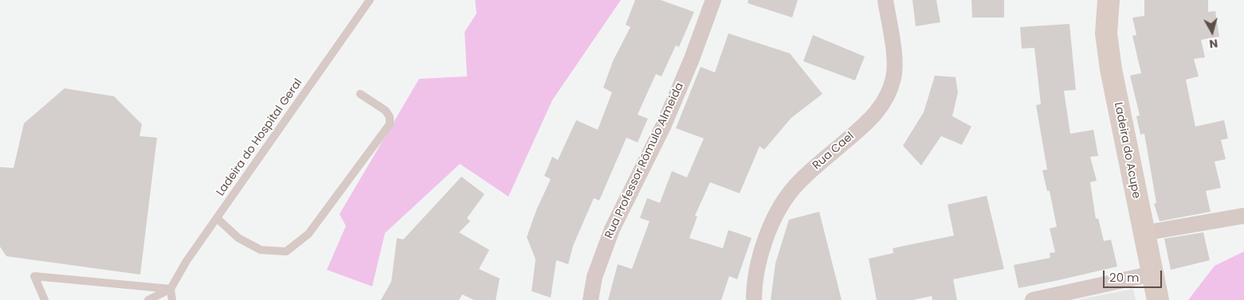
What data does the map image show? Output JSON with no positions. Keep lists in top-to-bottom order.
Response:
{
  "streets": {
    "street": ["Ladeira do Acupe", "Rua Cael", "Rua Professor Rômulo Almeida"],
    "lane": ["Ladeira do Hospital Geral"]
  },
  "scale_bar": "20 m",
  "north": "bottom"
}
